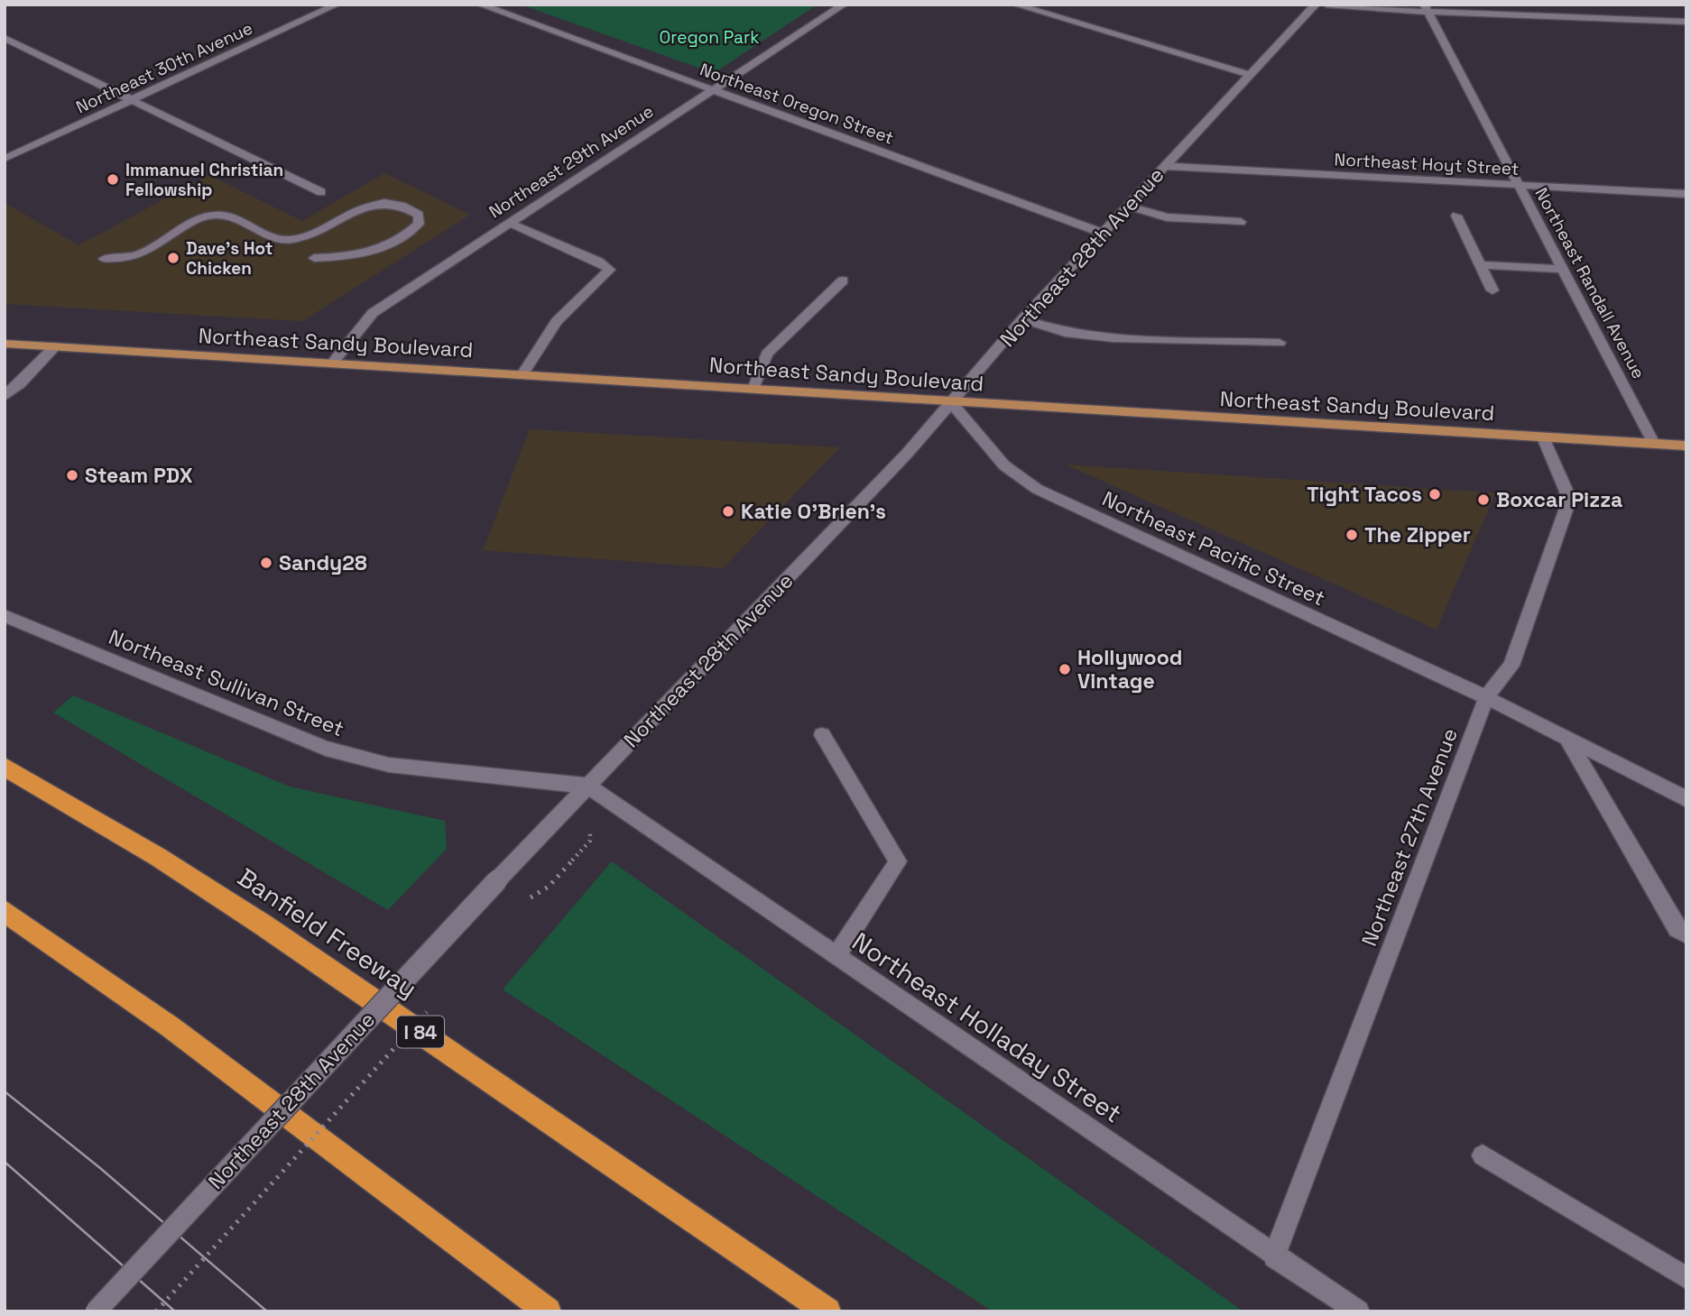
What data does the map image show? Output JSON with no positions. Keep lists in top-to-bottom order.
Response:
{
  "streets": {
    "highway": ["Banfield Freeway", "I 84"],
    "main road": ["Northeast Sandy Boulevard"],
    "street": [
      "Northeast 30th Avenue",
      "Northeast Oregon Street",
      "Northeast 29th Avenue",
      "Northeast Hoyt Street",
      "Northeast 28th Avenue",
      "Northeast Randall Avenue",
      "Northeast Pacific Street",
      "Northeast Sullivan Street",
      "Northeast 27th Avenue",
      "Northeast Holladay Street"
    ]
  },
  "crossings": [
    ["Northeast Oregon Street", "Northeast 29th Avenue"],
    ["Northeast Oregon Street", "Northeast 28th Avenue"],
    ["Northeast 29th Avenue", "Northeast Sandy Boulevard"],
    ["Northeast Hoyt Street", "Northeast 28th Avenue"],
    ["Northeast Hoyt Street", "Northeast Randall Avenue"],
    ["Northeast 28th Avenue", "Northeast Sandy Boulevard"],
    ["Northeast 28th Avenue", "Northeast Pacific Street"],
    ["Northeast 28th Avenue", "Northeast Sullivan Street"],
    ["Northeast 28th Avenue", "Northeast Holladay Street"],
    ["Northeast Randall Avenue", "Northeast Sandy Boulevard"],
    ["Northeast Sandy Boulevard", "Northeast Pacific Street"],
    ["Northeast Sandy Boulevard", "Northeast 27th Avenue"],
    ["Northeast Pacific Street", "Northeast 27th Avenue"],
    ["Northeast Sullivan Street", "Northeast Holladay Street"],
    ["Northeast 27th Avenue", "Northeast Holladay Street"]
  ],
  "parks": ["Oregon Park"],
  "places": [
    "Immanuel Christian Fellowship",
    "Dave's Hot Chicken",
    "Steam PDX",
    "Tight Tacos",
    "Boxcar Pizza",
    "Katie O'Brien's",
    "The Zipper",
    "Sandy28",
    "Hollywood Vintage"
  ]
}
